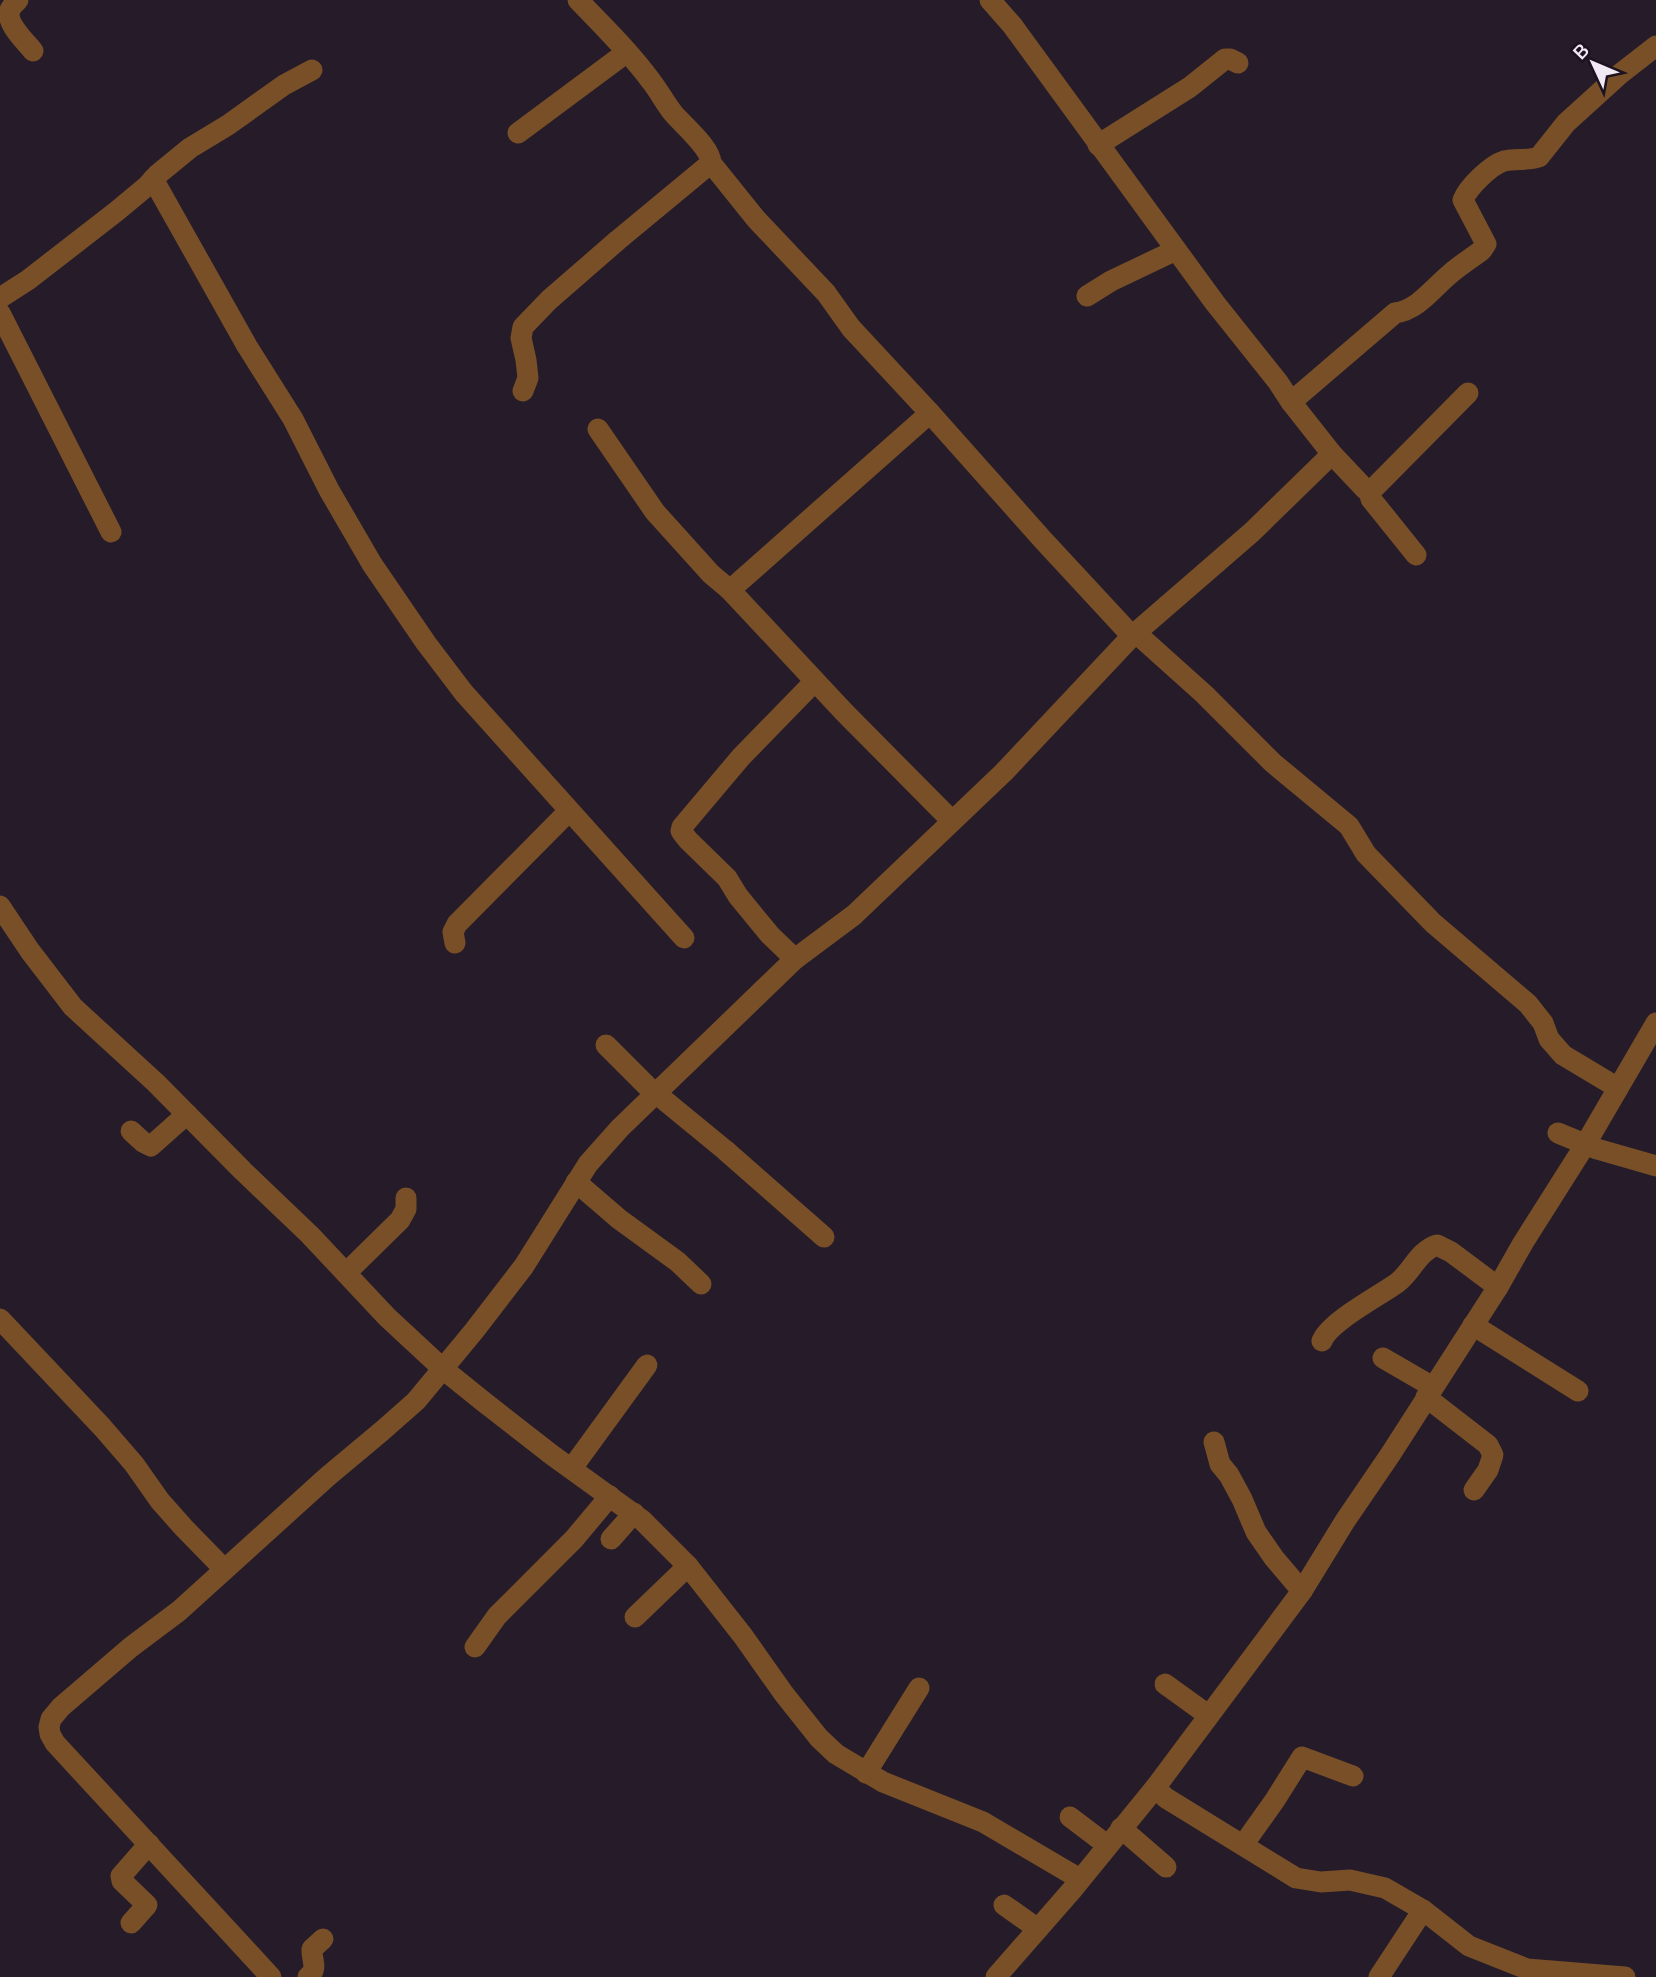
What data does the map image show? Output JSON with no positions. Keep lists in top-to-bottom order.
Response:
{
  "north": "top left"
}
